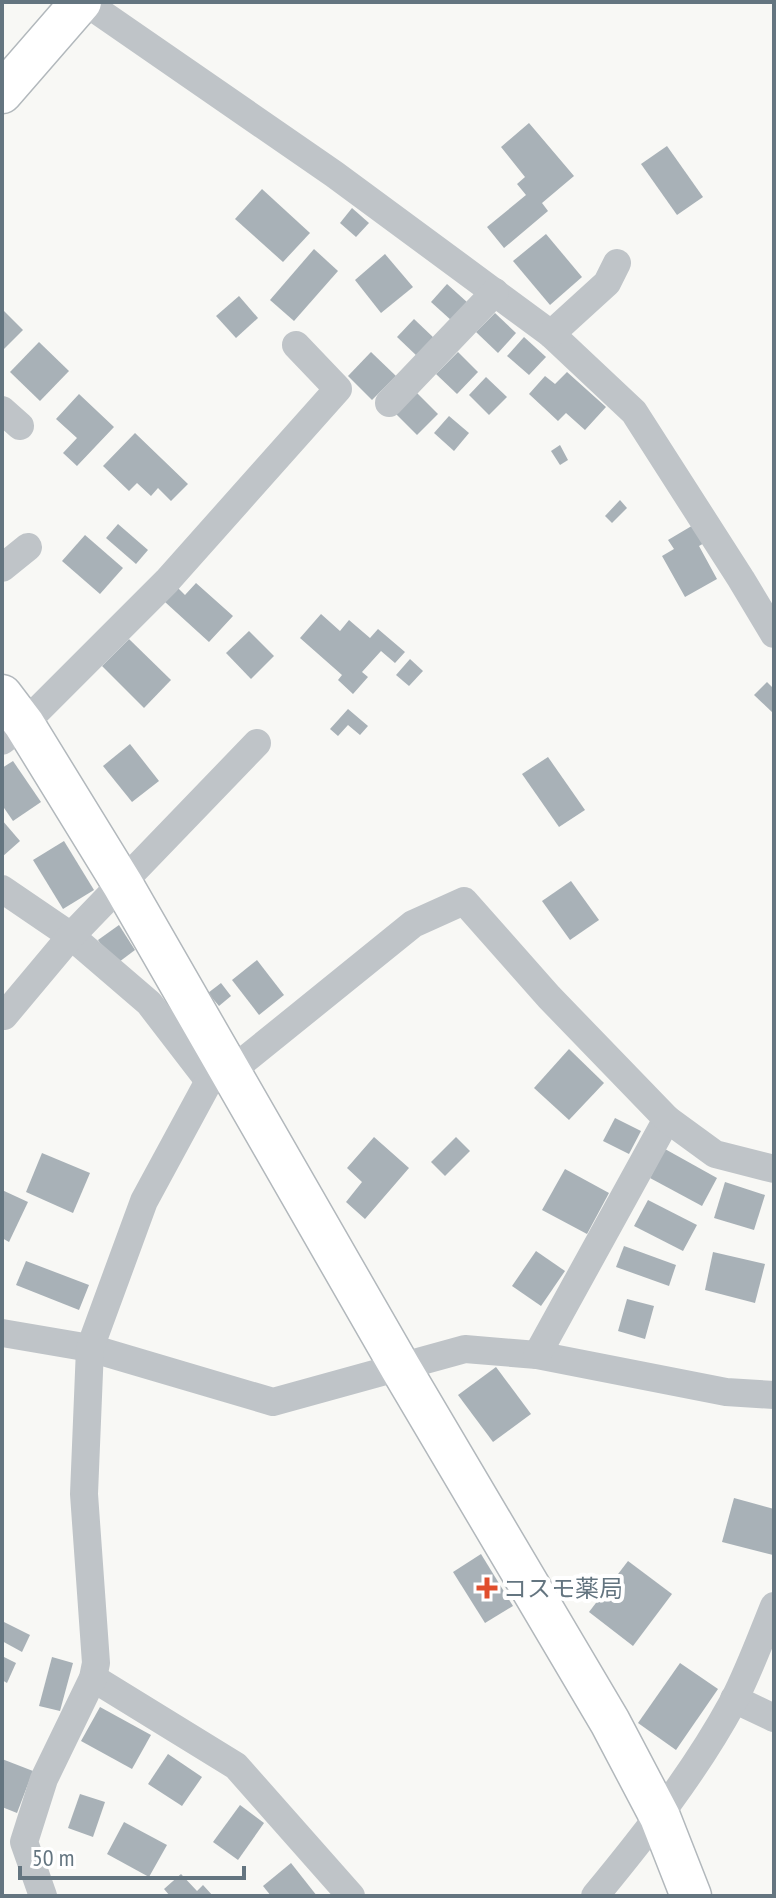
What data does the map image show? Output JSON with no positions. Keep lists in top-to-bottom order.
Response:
{
  "places": {
    "health": ["コスモ薬局"]
  },
  "scale_bar": "50 m"
}
